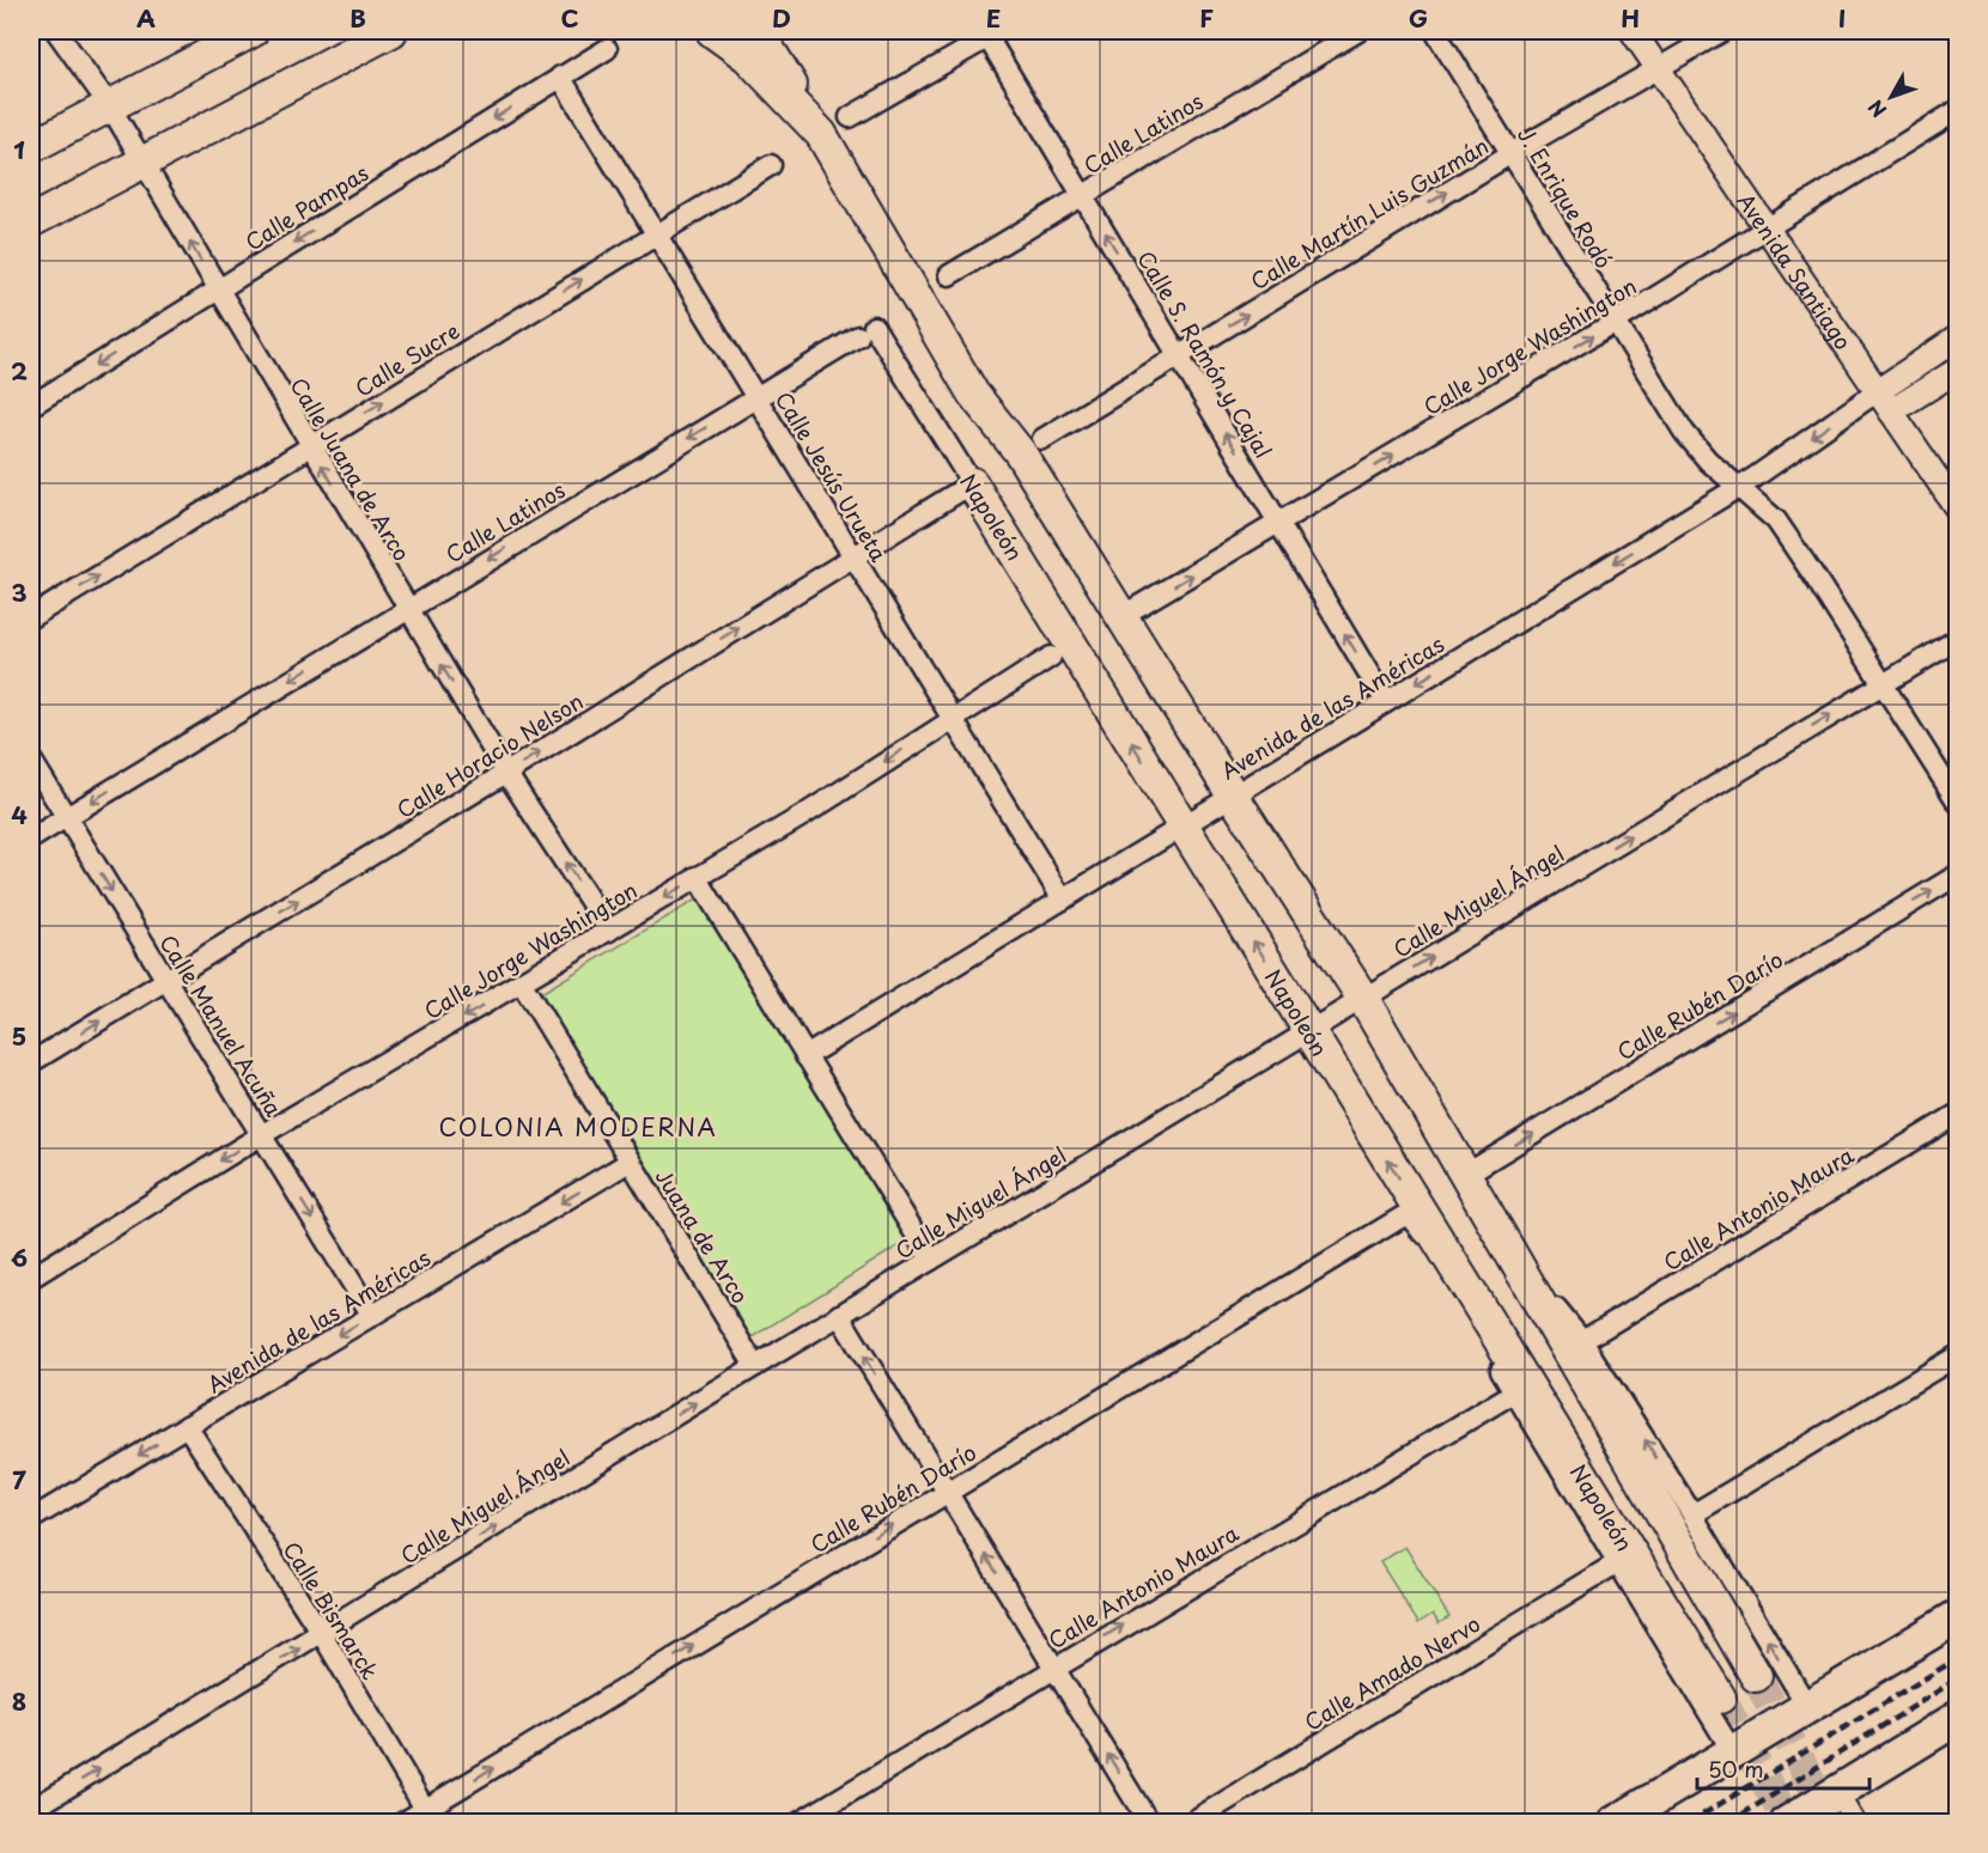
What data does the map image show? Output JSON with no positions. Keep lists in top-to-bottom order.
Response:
{
  "streets": {
    "main road": ["Napoleón"],
    "street": [
      "Calle Latinos",
      "J. Enrique Rodó",
      "Calle Pampas",
      "Calle Martín Luis Guzmán",
      "Avenida Santiago",
      "Calle Jorge Washington",
      "Calle S. Ramón y Cajal",
      "Calle Sucre",
      "Calle Juana de Arco",
      "Calle Jesús Urueta",
      "Avenida de las Américas",
      "Calle Horacio Nelson",
      "Calle Miguel Ángel",
      "Calle Rubén Darío",
      "Calle Manuel Acuña",
      "Calle Antonio Maura",
      "Juana de Arco",
      "Calle Bismarck",
      "Calle Amado Nervo"
    ]
  },
  "crossings": [
    ["Calle Latinos", "Calle S. Ramón y Cajal"],
    ["Calle Latinos", "Calle Juana de Arco"],
    ["Calle Latinos", "Calle Jesús Urueta"],
    ["Calle Latinos", "Napoleón"],
    ["Calle Latinos", "Calle Manuel Acuña"],
    ["J. Enrique Rodó", "Calle Martín Luis Guzmán"],
    ["J. Enrique Rodó", "Calle Jorge Washington"],
    ["J. Enrique Rodó", "Avenida de las Américas"],
    ["J. Enrique Rodó", "Calle Miguel Ángel"],
    ["Calle Pampas", "Calle Juana de Arco"],
    ["Calle Pampas", "Calle Jesús Urueta"],
    ["Calle Martín Luis Guzmán", "Avenida Santiago"],
    ["Calle Martín Luis Guzmán", "Calle S. Ramón y Cajal"],
    ["Avenida Santiago", "Calle Jorge Washington"],
    ["Avenida Santiago", "Avenida de las Américas"],
    ["Calle Jorge Washington", "Calle S. Ramón y Cajal"],
    ["Calle Jorge Washington", "Calle Juana de Arco"],
    ["Calle Jorge Washington", "Calle Jesús Urueta"],
    ["Calle Jorge Washington", "Calle Manuel Acuña"],
    ["Calle Jorge Washington", "Juana de Arco"],
    ["Calle S. Ramón y Cajal", "Avenida de las Américas"],
    ["Calle Sucre", "Calle Juana de Arco"],
    ["Calle Sucre", "Calle Jesús Urueta"],
    ["Calle Juana de Arco", "Calle Horacio Nelson"],
    ["Calle Jesús Urueta", "Avenida de las Américas"],
    ["Calle Jesús Urueta", "Calle Horacio Nelson"],
    ["Napoleón", "Avenida de las Américas"],
    ["Napoleón", "Calle Horacio Nelson"],
    ["Napoleón", "Calle Miguel Ángel"],
    ["Napoleón", "Calle Rubén Darío"],
    ["Napoleón", "Calle Antonio Maura"],
    ["Napoleón", "Calle Amado Nervo"],
    ["Avenida de las Américas", "Calle Manuel Acuña"],
    ["Avenida de las Américas", "Juana de Arco"],
    ["Avenida de las Américas", "Calle Bismarck"],
    ["Calle Horacio Nelson", "Calle Manuel Acuña"],
    ["Calle Miguel Ángel", "Juana de Arco"],
    ["Calle Miguel Ángel", "Calle Bismarck"],
    ["Calle Rubén Darío", "Calle Bismarck"]
  ],
  "one_way": [
    "Calle Latinos",
    "Calle Pampas",
    "Calle Martín Luis Guzmán",
    "Calle S. Ramón y Cajal",
    "Calle Sucre",
    "Calle Juana de Arco",
    "Avenida de las Américas",
    "Calle Horacio Nelson",
    "Calle Miguel Ángel",
    "Calle Rubén Darío",
    "Calle Manuel Acuña",
    "Calle Antonio Maura"
  ],
  "districts": ["COLONIA MODERNA"],
  "scale_bar": "50 m",
  "north": "bottom left",
  "grid": {
    "columns": [
      "A",
      "B",
      "C",
      "D",
      "E",
      "F",
      "G",
      "H",
      "I"
    ],
    "rows": [
      "1",
      "2",
      "3",
      "4",
      "5",
      "6",
      "7",
      "8"
    ]
  }
}
